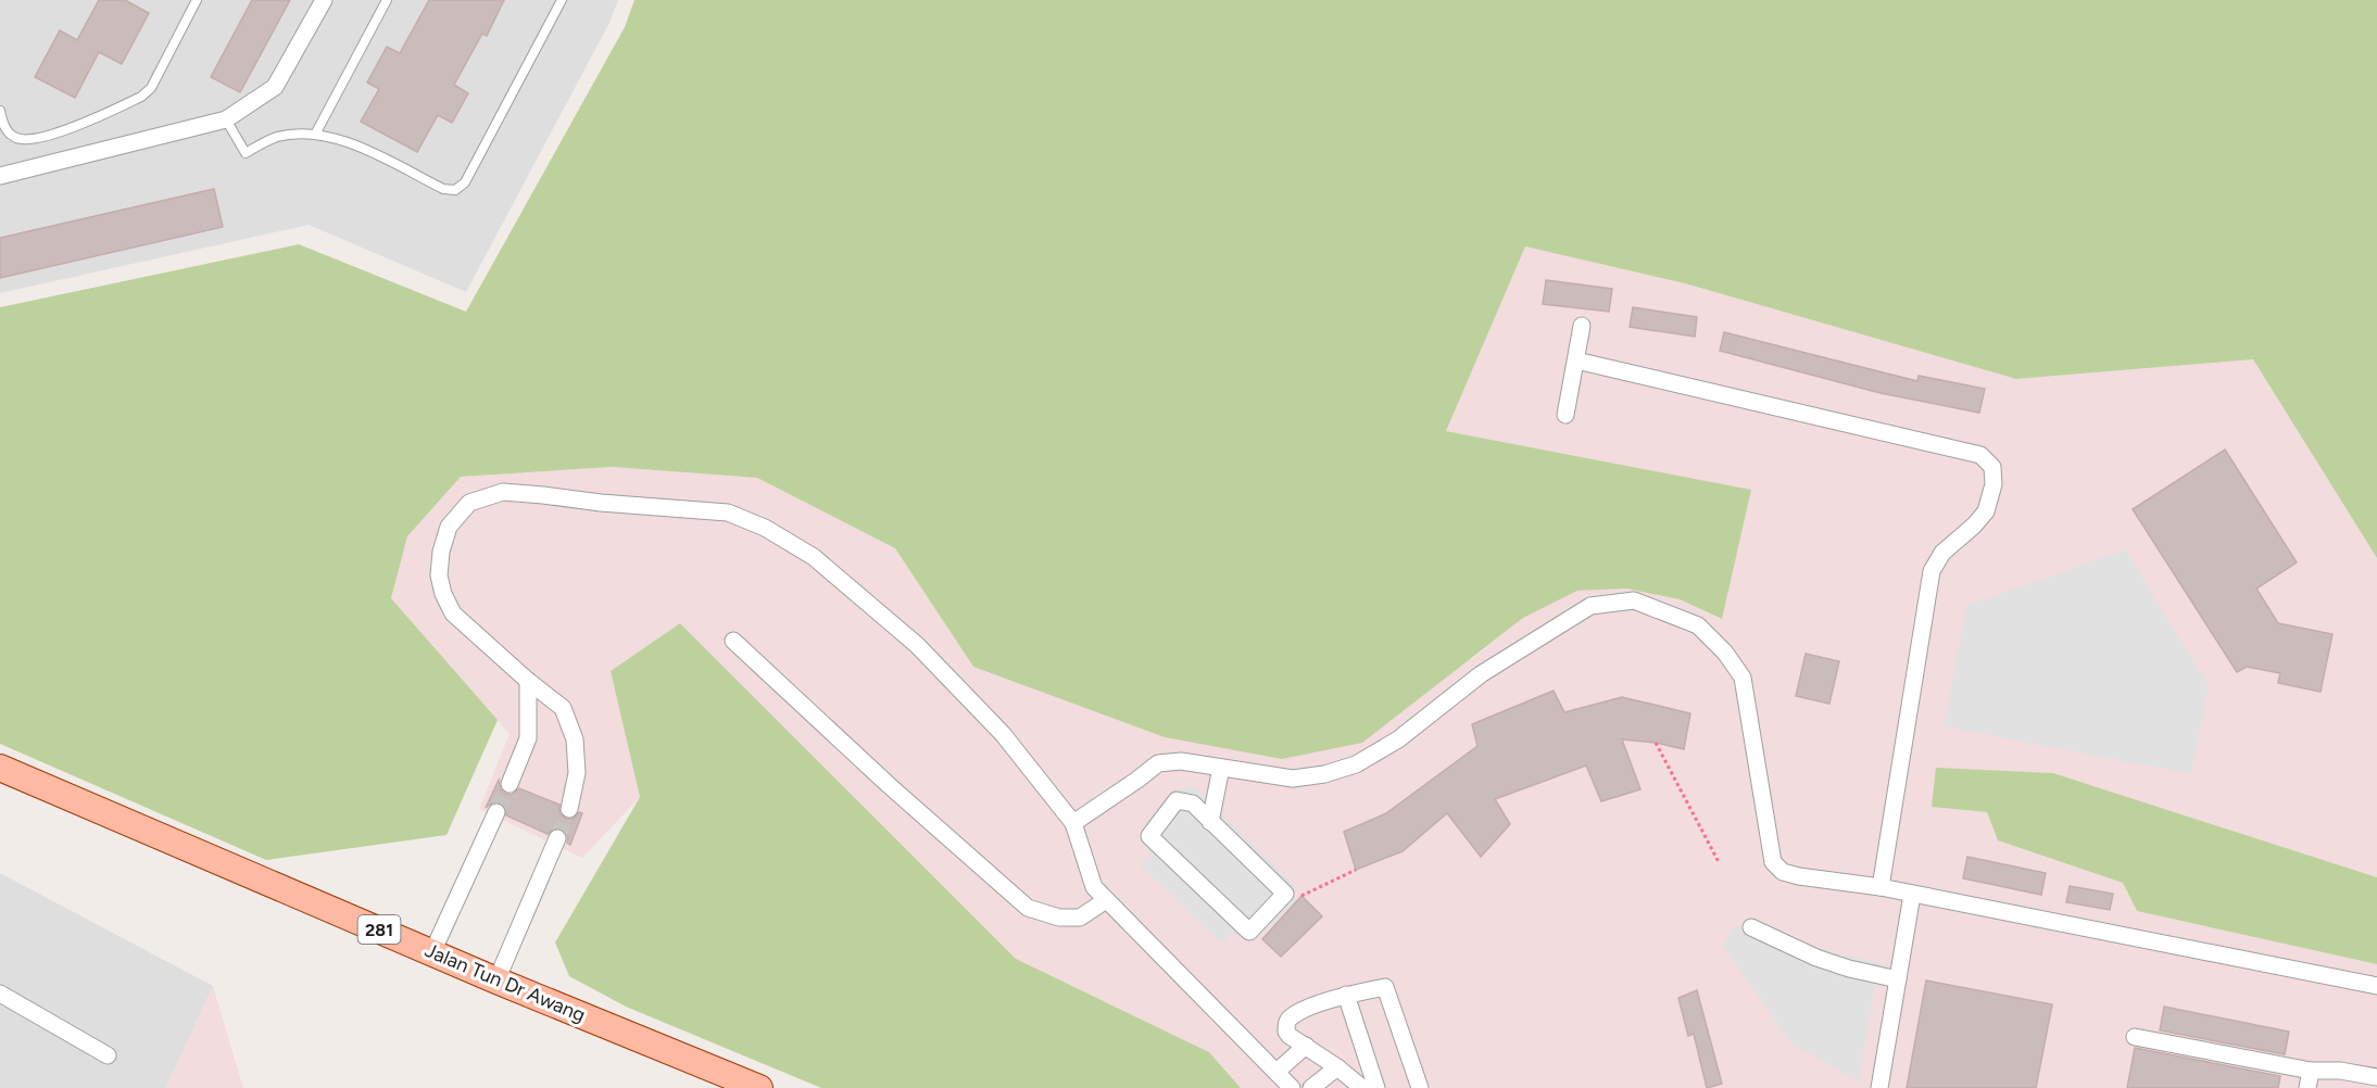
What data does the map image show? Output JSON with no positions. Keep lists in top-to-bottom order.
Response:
{
  "streets": {
    "main road": ["281", "Jalan Tun Dr Awang"]
  }
}
